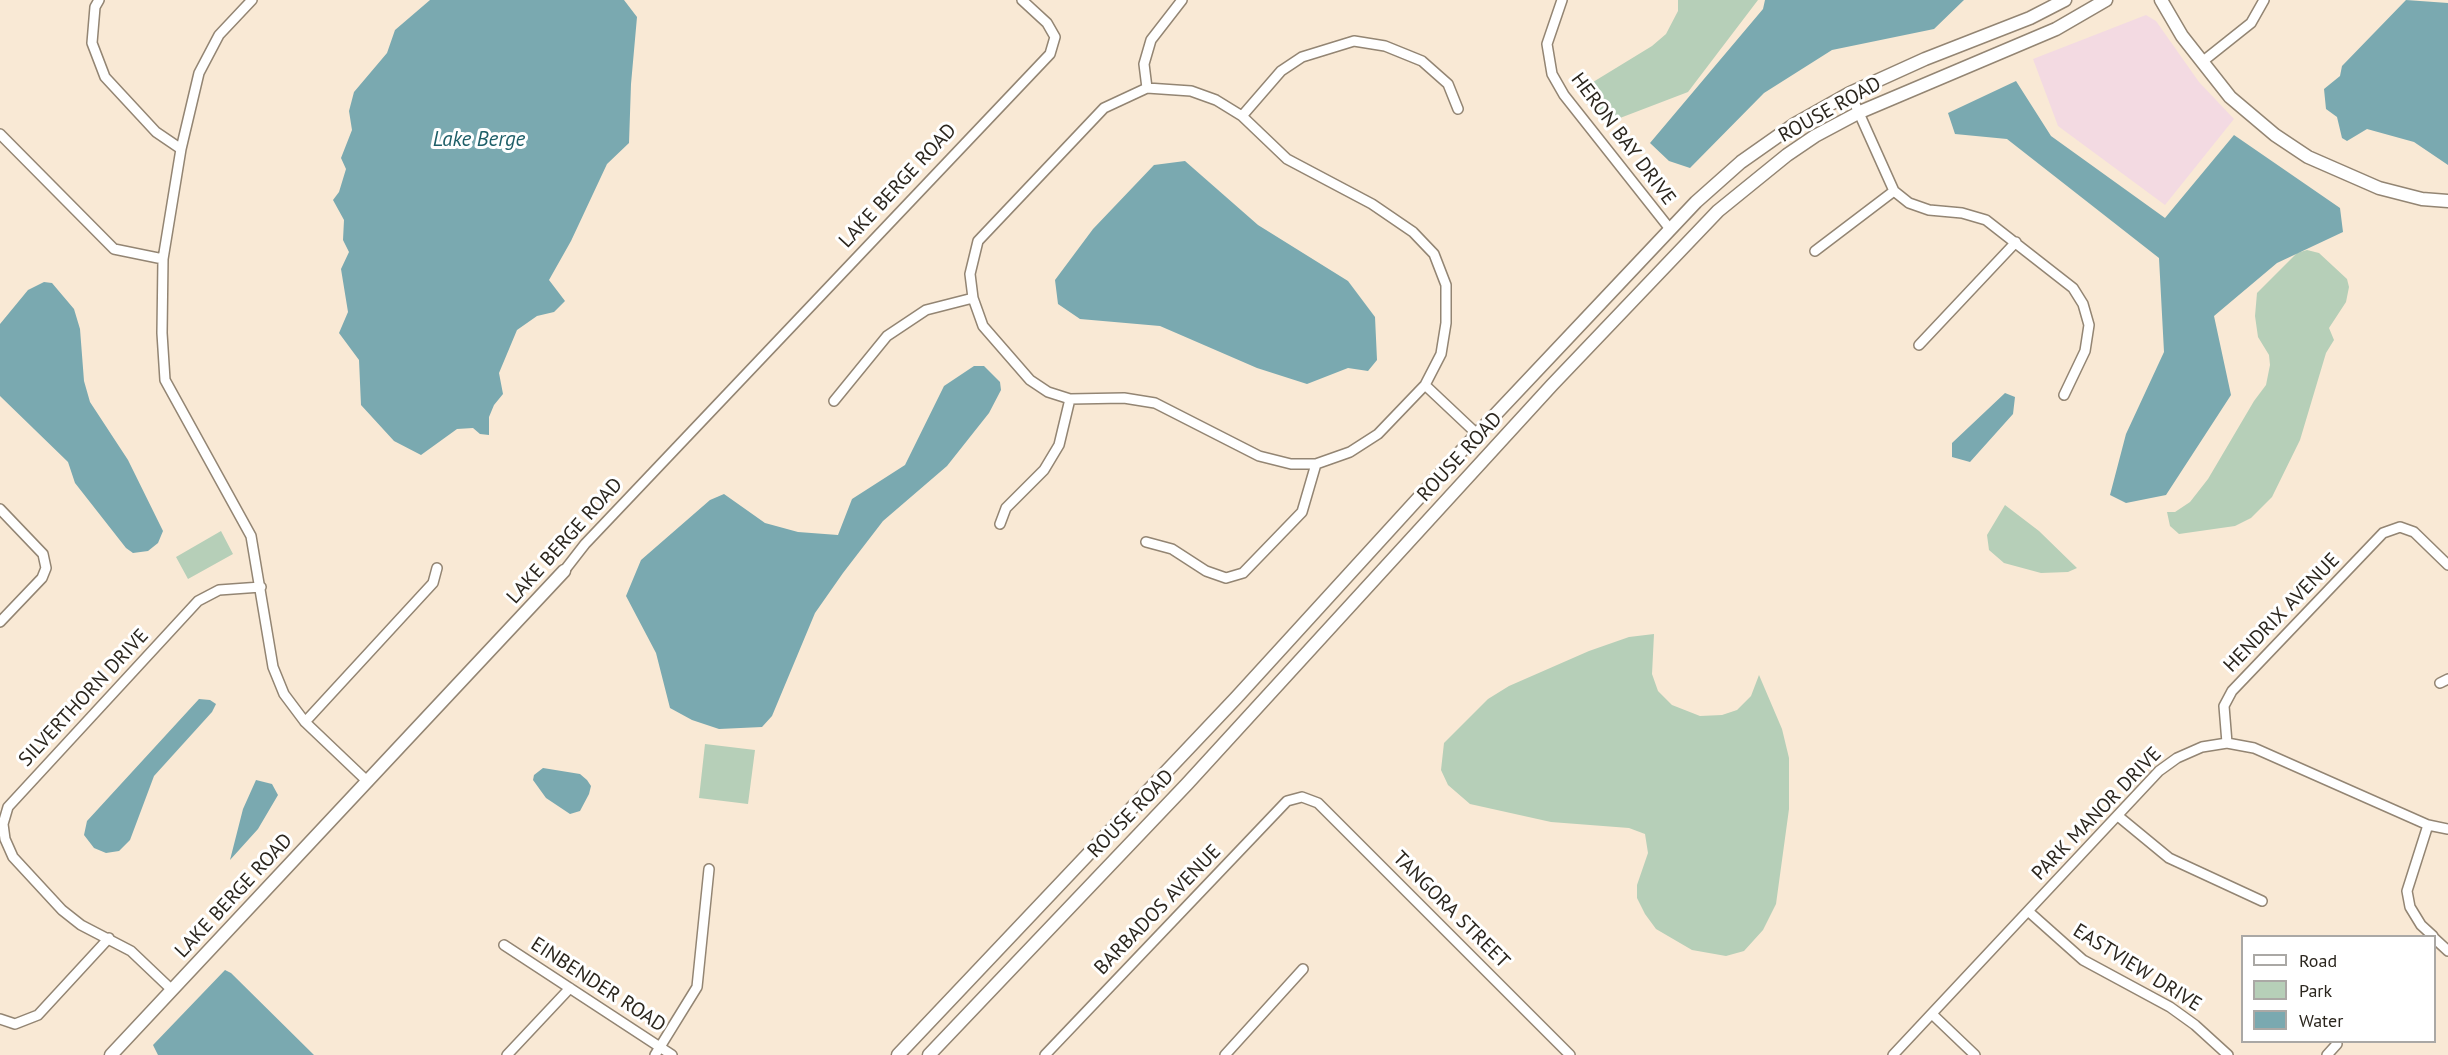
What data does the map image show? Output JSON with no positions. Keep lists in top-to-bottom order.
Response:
{
  "streets": {
    "street": [
      "ROUSE ROAD",
      "HERON BAY DRIVE",
      "LAKE BERGE ROAD",
      "HENDRIX AVENUE",
      "SILVERTHORN DRIVE",
      "PARK MANOR DRIVE",
      "BARBADOS AVENUE",
      "TANGORA STREET",
      "EASTVIEW DRIVE",
      "EINBENDER ROAD"
    ]
  },
  "crossings": [
    ["ROUSE ROAD", "HERON BAY DRIVE"],
    ["LAKE BERGE ROAD", "SILVERTHORN DRIVE"],
    ["HENDRIX AVENUE", "PARK MANOR DRIVE"],
    ["PARK MANOR DRIVE", "EASTVIEW DRIVE"],
    ["BARBADOS AVENUE", "TANGORA STREET"]
  ],
  "water": ["Lake Berge"],
  "legend": ["Road", "Park", "Water"]
}
